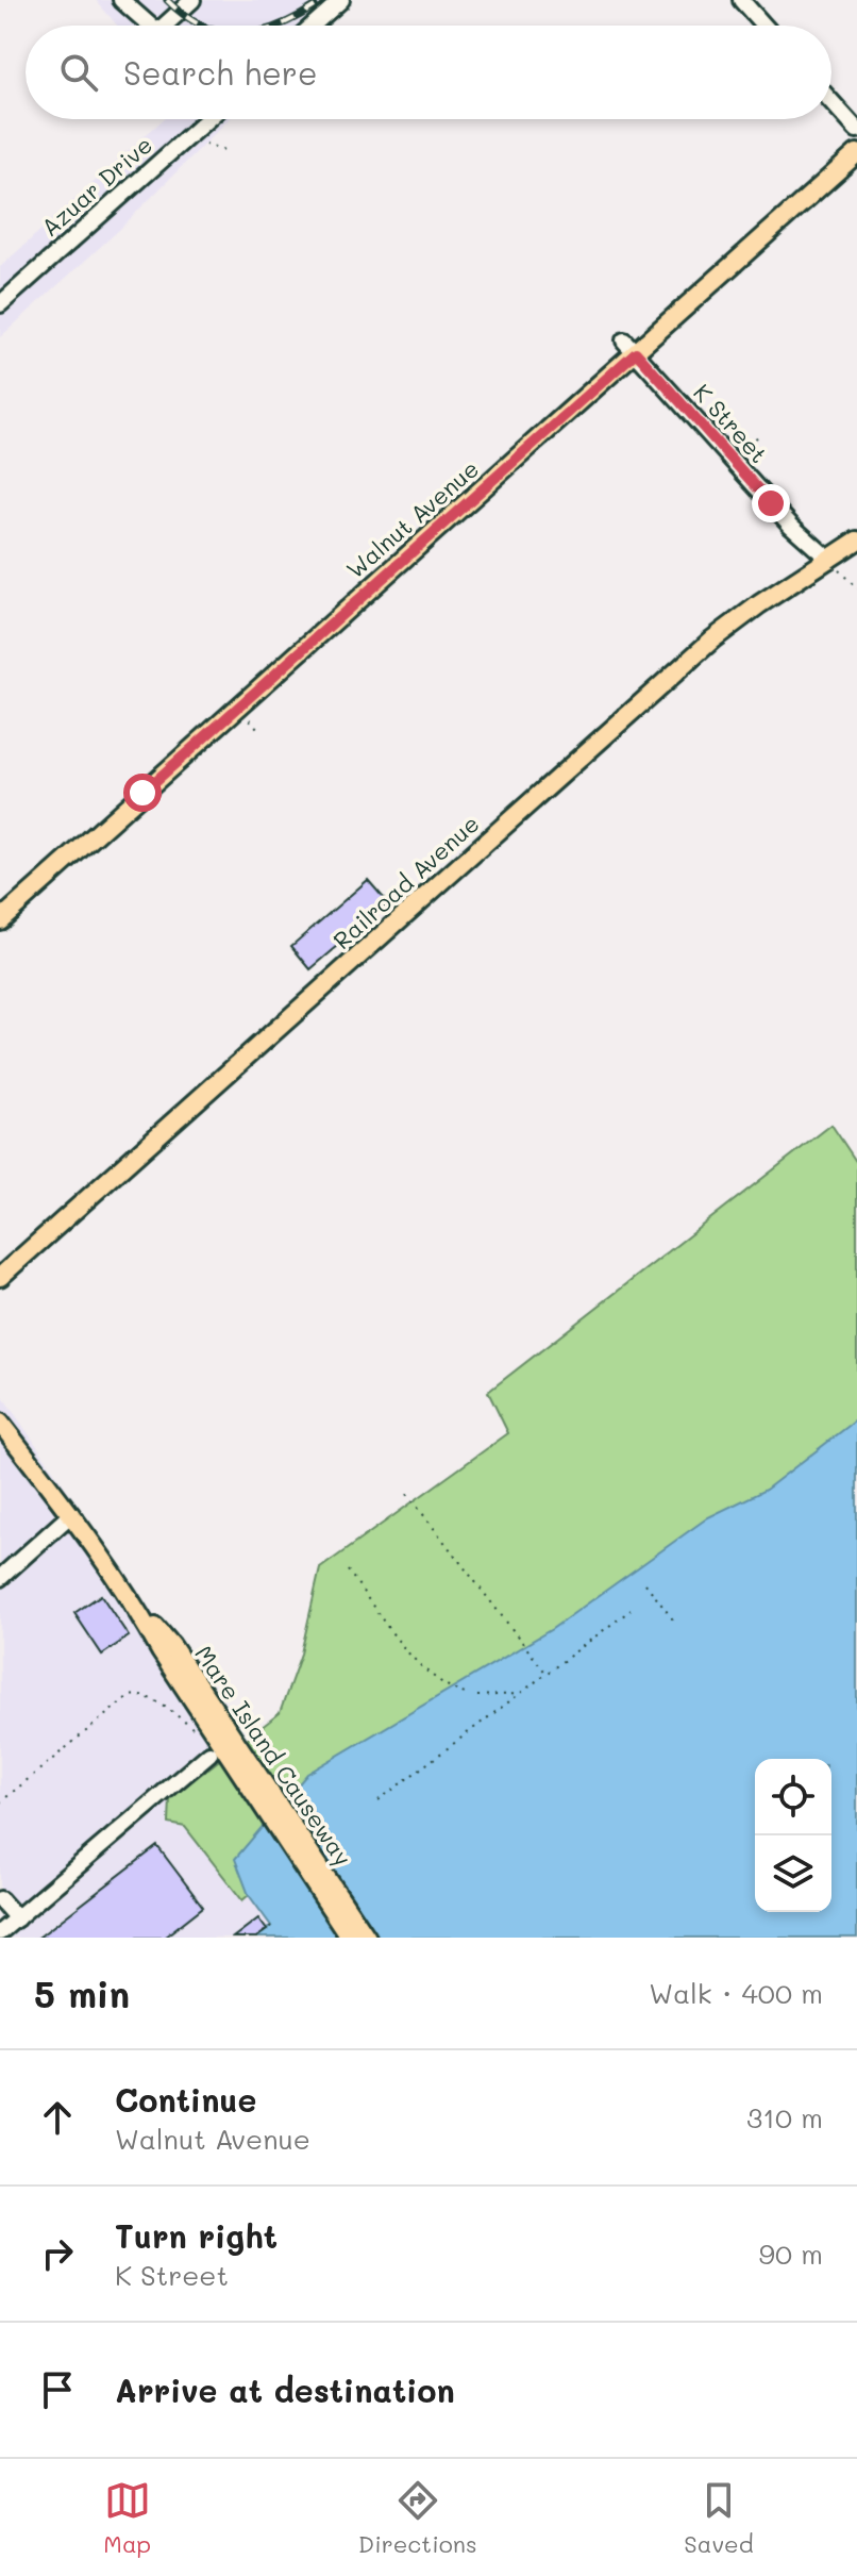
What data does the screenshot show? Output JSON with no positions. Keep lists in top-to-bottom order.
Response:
{
  "streets": {
    "main road": ["Walnut Avenue", "Railroad Avenue", "Mare Island Causeway"],
    "street": ["Azuar Drive", "K Street"]
  },
  "crossings": [
    ["K Street", "Walnut Avenue"],
    ["K Street", "Railroad Avenue"]
  ],
  "page": {
    "search": "Search here",
    "heading": ["5 min", "Walk · 400 m"],
    "list": [
      ["Continue", "Walnut Avenue", "310 m"],
      ["Turn right", "K Street", "90 m"],
      "Arrive at destination"
    ],
    "nav": ["Map", "Directions", "Saved"]
  }
}
